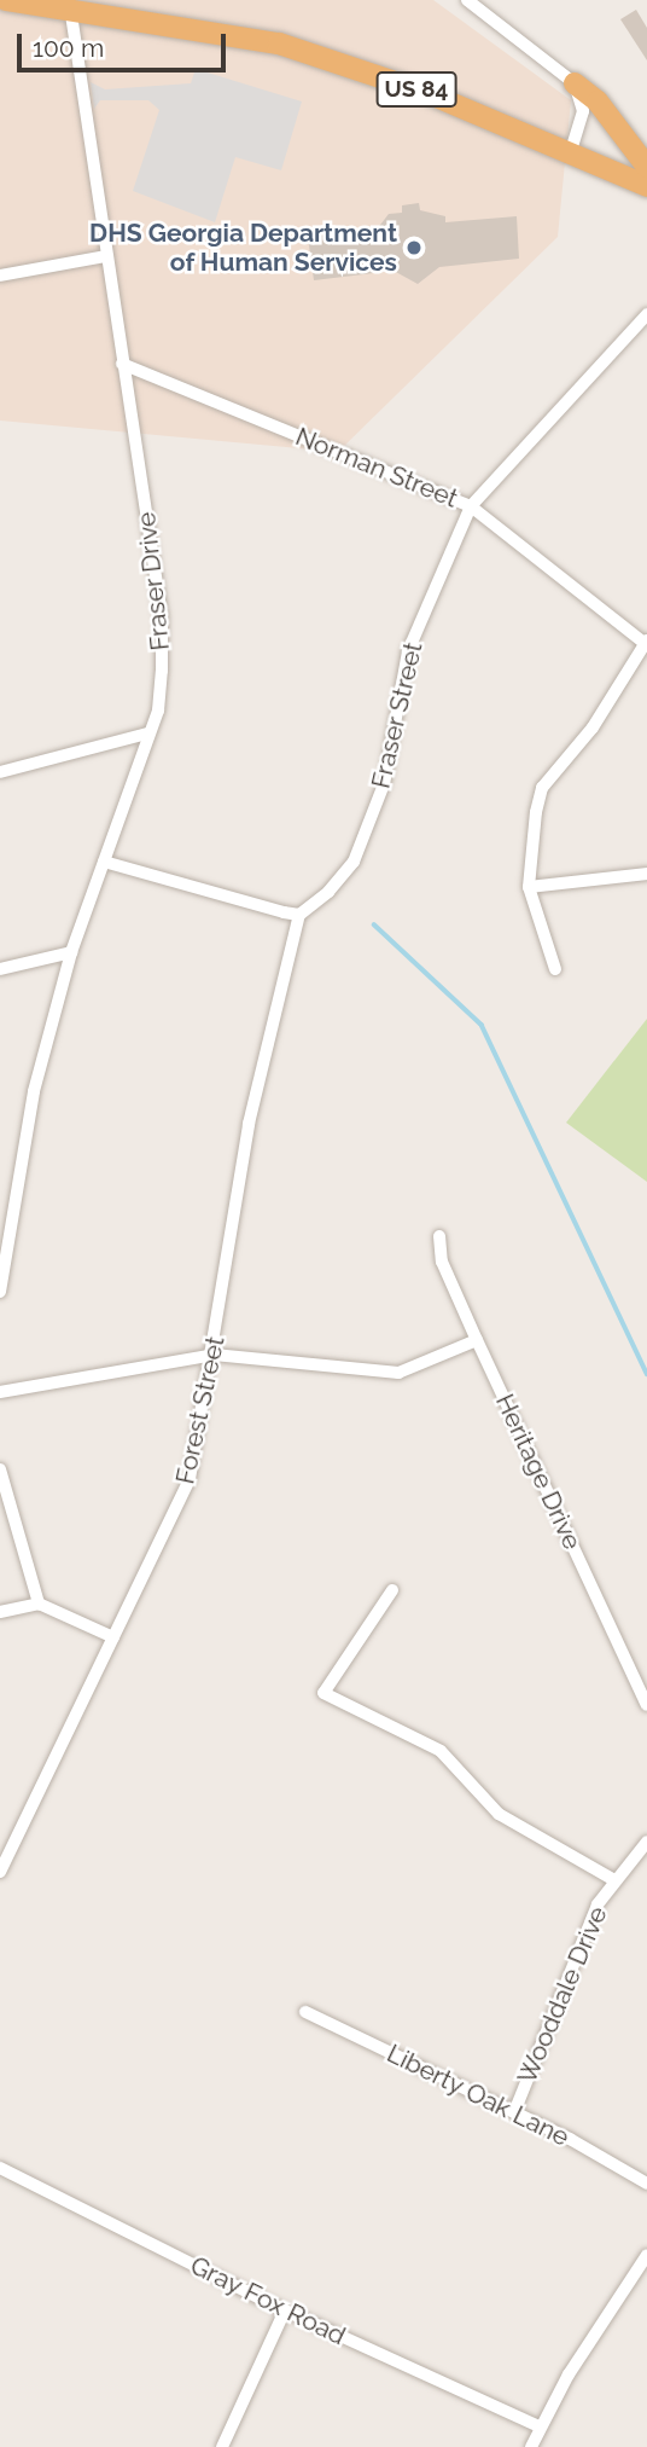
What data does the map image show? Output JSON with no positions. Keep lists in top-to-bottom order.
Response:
{
  "streets": {
    "highway": ["US 84"],
    "street": [
      "Norman Street",
      "Fraser Drive",
      "Fraser Street",
      "Forest Street",
      "Heritage Drive",
      "Wooddale Drive",
      "Liberty Oak Lane",
      "Gray Fox Road"
    ]
  },
  "crossings": [
    ["US 84", "Fraser Drive"],
    ["Norman Street", "Fraser Drive"],
    ["Norman Street", "Fraser Street"],
    ["Fraser Street", "Forest Street"],
    ["Wooddale Drive", "Liberty Oak Lane"]
  ],
  "places": ["DHS Georgia Department of Human Services"],
  "scale_bar": "100 m"
}
